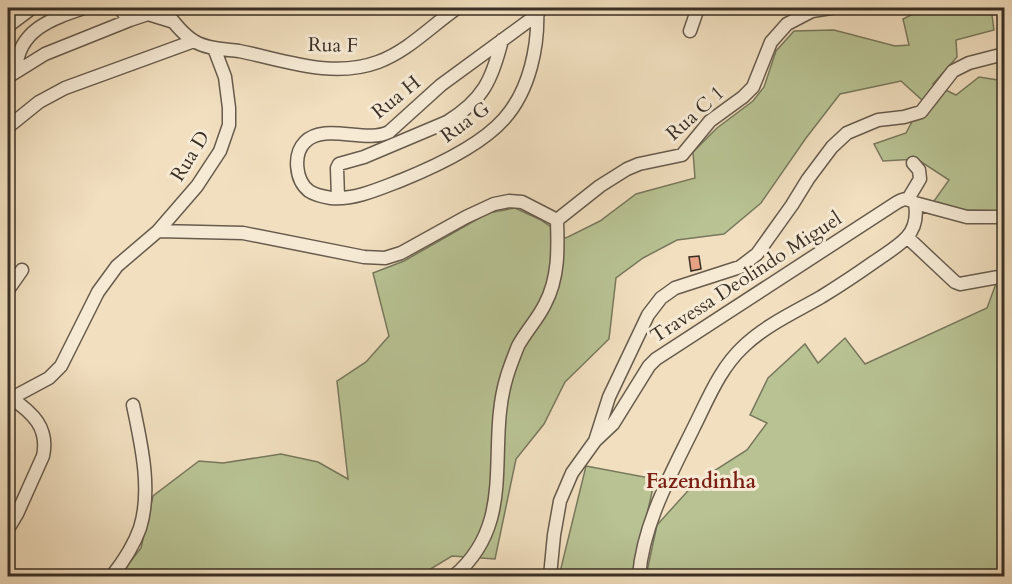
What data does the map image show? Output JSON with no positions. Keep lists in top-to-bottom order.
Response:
{
  "streets": {
    "street": [
      "Rua F",
      "Rua H",
      "Rua C 1",
      "Rua G",
      "Rua D",
      "Travessa Deolindo Miguel"
    ]
  },
  "crossings": [
    ["Rua F", "Rua D"],
    ["Rua H", "Rua G"]
  ],
  "districts": ["Fazendinha"]
}
